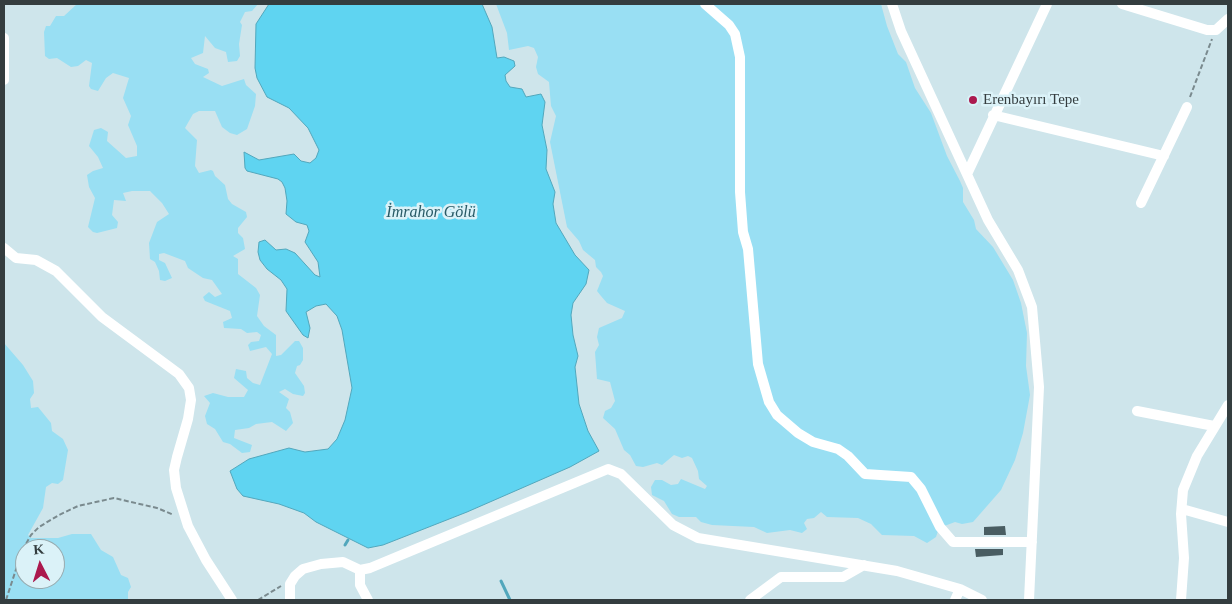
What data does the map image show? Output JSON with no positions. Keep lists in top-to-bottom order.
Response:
{
  "water": ["İmrahor Gölü"],
  "places": ["Erenbayırı Tepe"],
  "north": "top"
}
